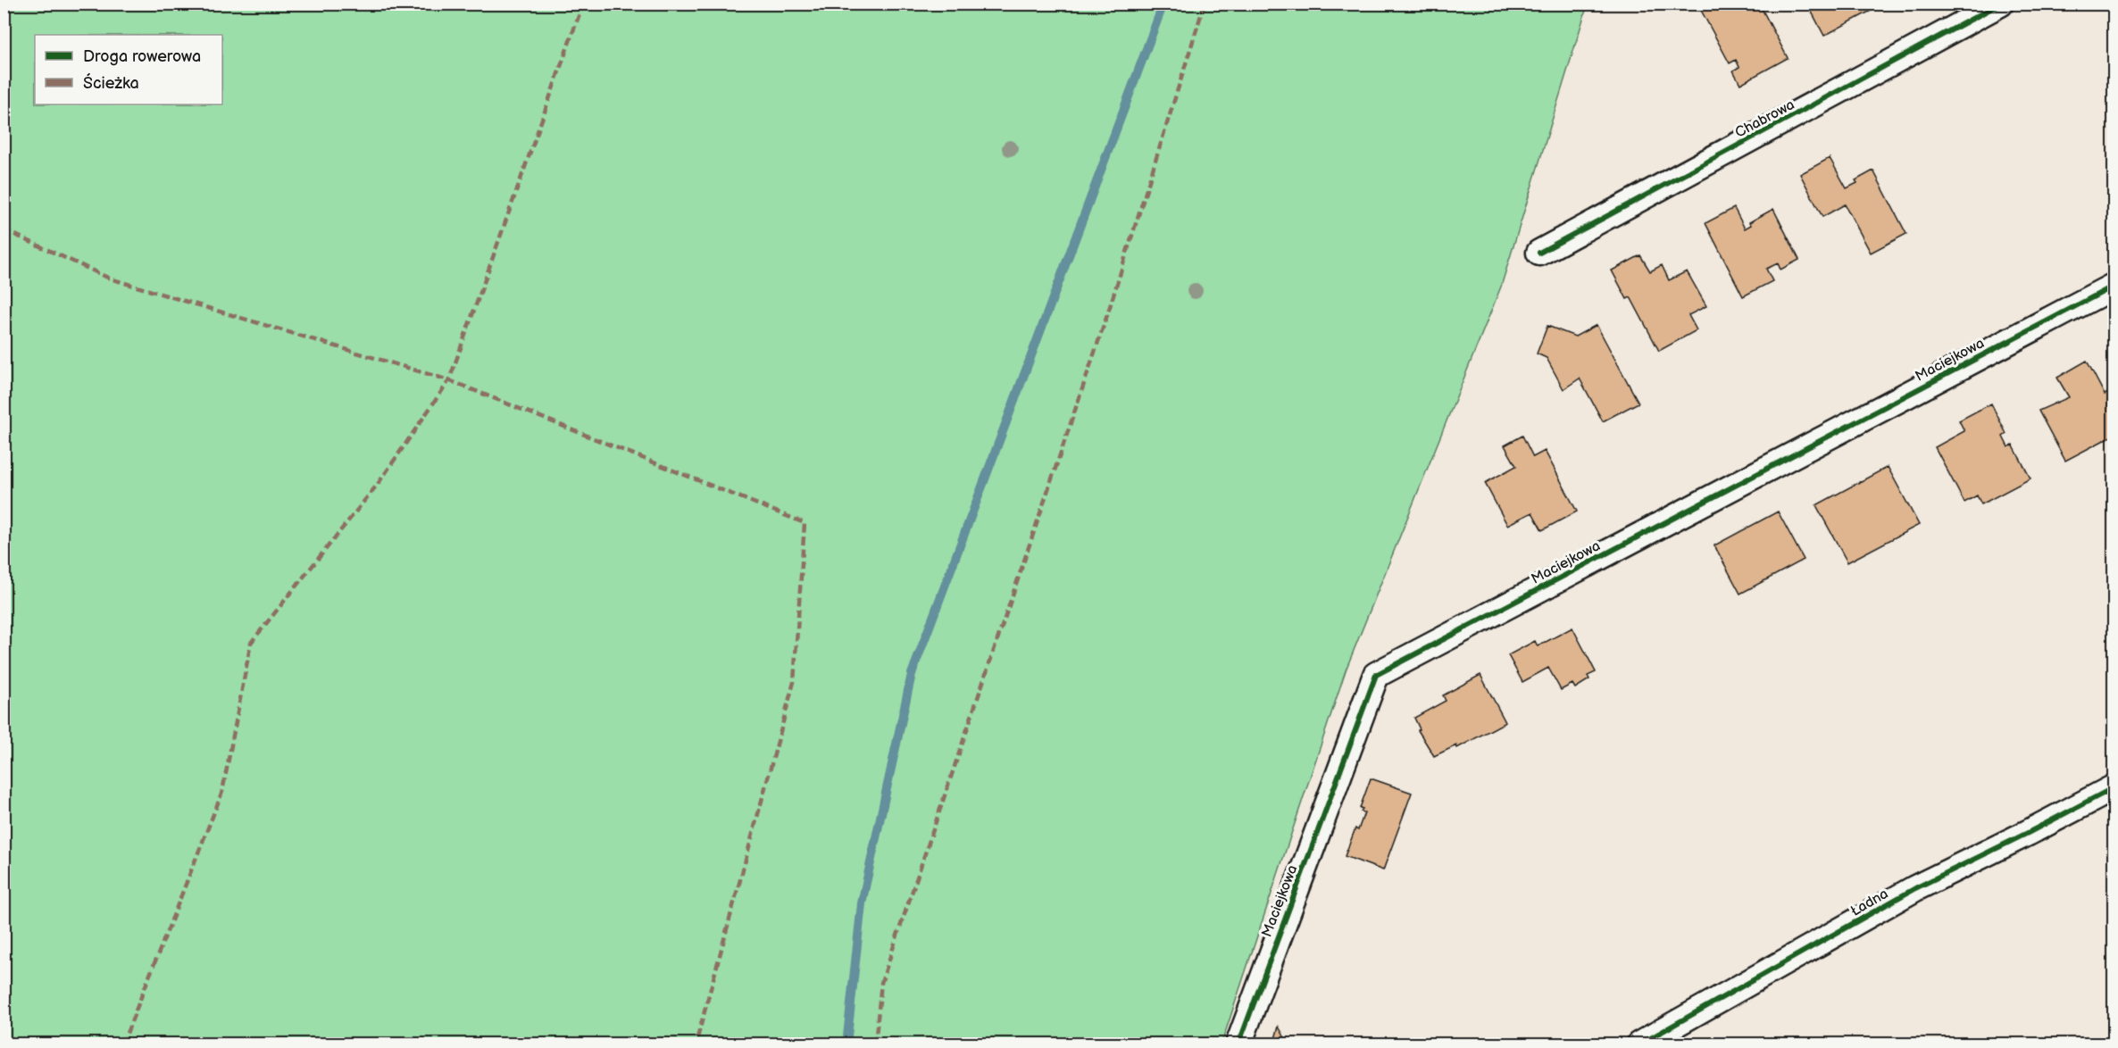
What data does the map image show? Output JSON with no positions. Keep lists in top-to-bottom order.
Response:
{
  "streets": {
    "street": ["Chabrowa", "Maciejkowa", "Ładna"]
  },
  "legend": ["Droga rowerowa", "Ścieżka"]
}
